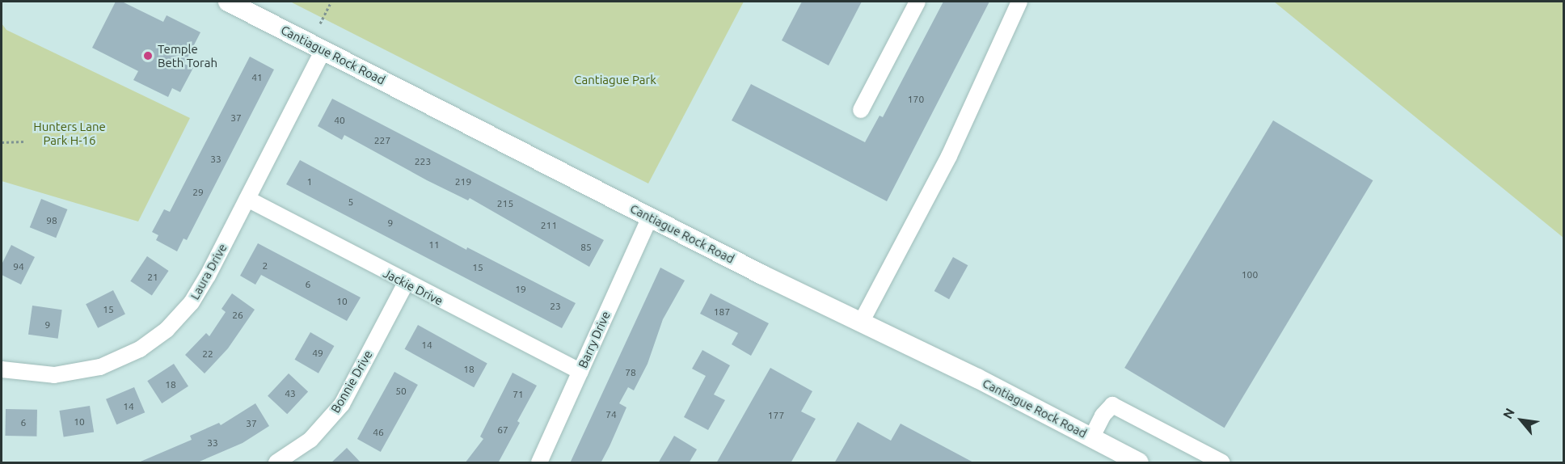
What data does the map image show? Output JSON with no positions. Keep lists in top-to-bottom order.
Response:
{
  "streets": {
    "main road": ["Cantiague Rock Road"],
    "street": [
      "Laura Drive",
      "Jackie Drive",
      "Barry Drive",
      "Bonnie Drive"
    ]
  },
  "crossings": [
    ["Cantiague Rock Road", "Laura Drive"],
    ["Cantiague Rock Road", "Barry Drive"],
    ["Laura Drive", "Jackie Drive"],
    ["Jackie Drive", "Barry Drive"],
    ["Jackie Drive", "Bonnie Drive"]
  ],
  "parks": ["Cantiague Park", "Hunters Lane Park H-16"],
  "places": ["Temple Beth Torah"],
  "house_numbers": [
    "41",
    "170",
    "37",
    "40",
    "227",
    "33",
    "223",
    "1",
    "219",
    "29",
    "5",
    "215",
    "98",
    "9",
    "211",
    "11",
    "85",
    "2",
    "94",
    "15",
    "100",
    "21",
    "6",
    "19",
    "10",
    "23",
    "15",
    "187",
    "26",
    "9",
    "14",
    "49",
    "22",
    "18",
    "78",
    "18",
    "50",
    "43",
    "71",
    "14",
    "74",
    "177",
    "10",
    "6",
    "37",
    "67",
    "46",
    "33"
  ],
  "north": "top left"
}
